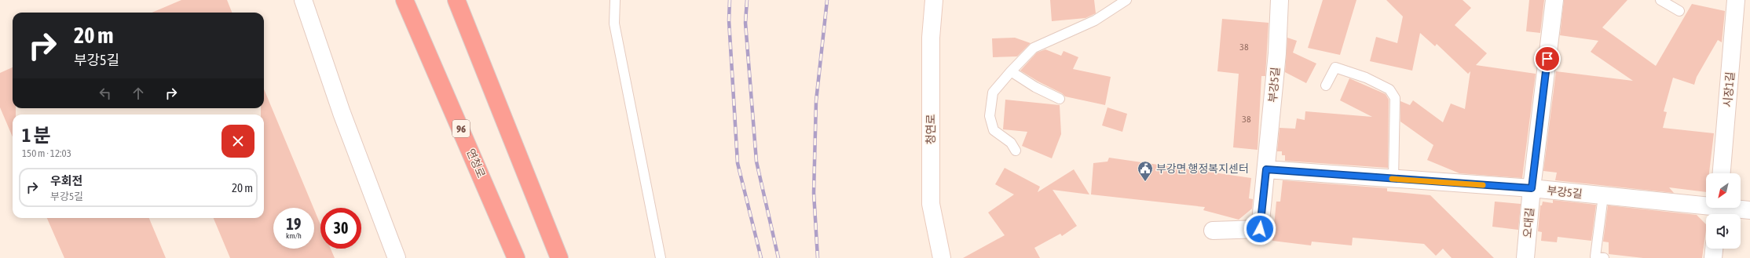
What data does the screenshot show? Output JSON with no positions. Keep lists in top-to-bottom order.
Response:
{
  "streets": {
    "highway": ["96", "연청로"],
    "street": [
      "부강5길",
      "시장1길",
      "청연로",
      "오대길"
    ]
  },
  "crossings": [
    ["부강5길", "오대길"]
  ],
  "places": {
    "public building": ["부강면 행정복지센터"]
  },
  "house_numbers": ["38", "38"],
  "north": "bottom left",
  "page": {
    "turn": ["20 m", "부강5길"],
    "heading": ["1 분", "150 m · 12:03"],
    "list": [
      {
        "name": "우회전",
        "note": "부강5길",
        "value": "20 m"
      }
    ],
    "speed": "19 km/h",
    "limit": "30"
  }
}
